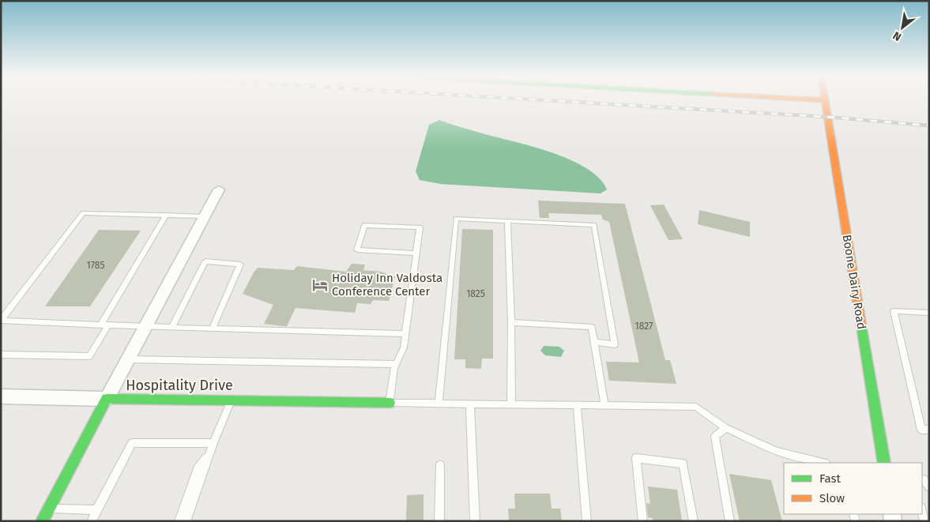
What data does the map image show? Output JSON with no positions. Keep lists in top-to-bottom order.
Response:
{
  "streets": {
    "street": ["Boone Dairy Road", "Hospitality Drive"]
  },
  "places": {
    "hotel": ["Holiday Inn Valdosta Conference Center"]
  },
  "house_numbers": ["1785", "1825", "1827"],
  "legend": ["Fast", "Slow"],
  "north": "bottom left"
}
